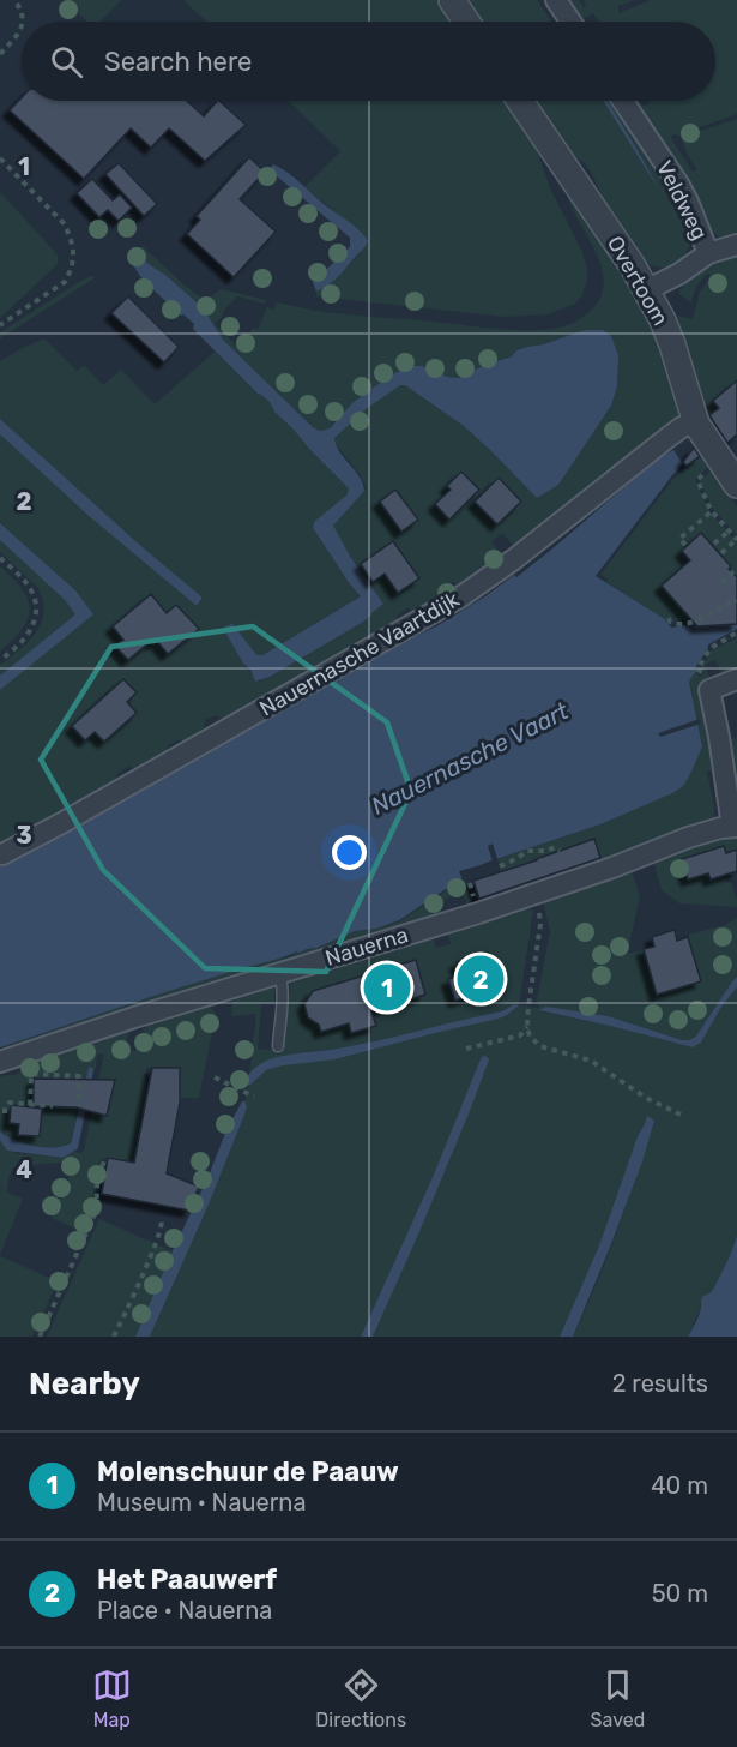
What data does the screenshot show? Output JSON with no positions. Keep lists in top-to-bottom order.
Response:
{
  "streets": {
    "street": [
      "Veldweg",
      "Overtoom",
      "Nauernasche Vaartdijk",
      "Nauerna"
    ]
  },
  "crossings": [
    ["Veldweg", "Overtoom"],
    ["Overtoom", "Nauernasche Vaartdijk"]
  ],
  "water": ["Nauernasche Vaart"],
  "page": {
    "search": "Search here",
    "pins": ["2", "1"],
    "heading": ["Nearby", "2 results"],
    "list": [
      {
        "mark": "1",
        "name": "Molenschuur de Paauw",
        "note": "Museum · Nauerna",
        "value": "40 m"
      },
      {
        "mark": "2",
        "name": "Het Paauwerf",
        "note": "Place · Nauerna",
        "value": "50 m"
      }
    ],
    "nav": ["Map", "Directions", "Saved"]
  },
  "grid": {
    "rows": [
      "1",
      "2",
      "3",
      "4"
    ]
  }
}
